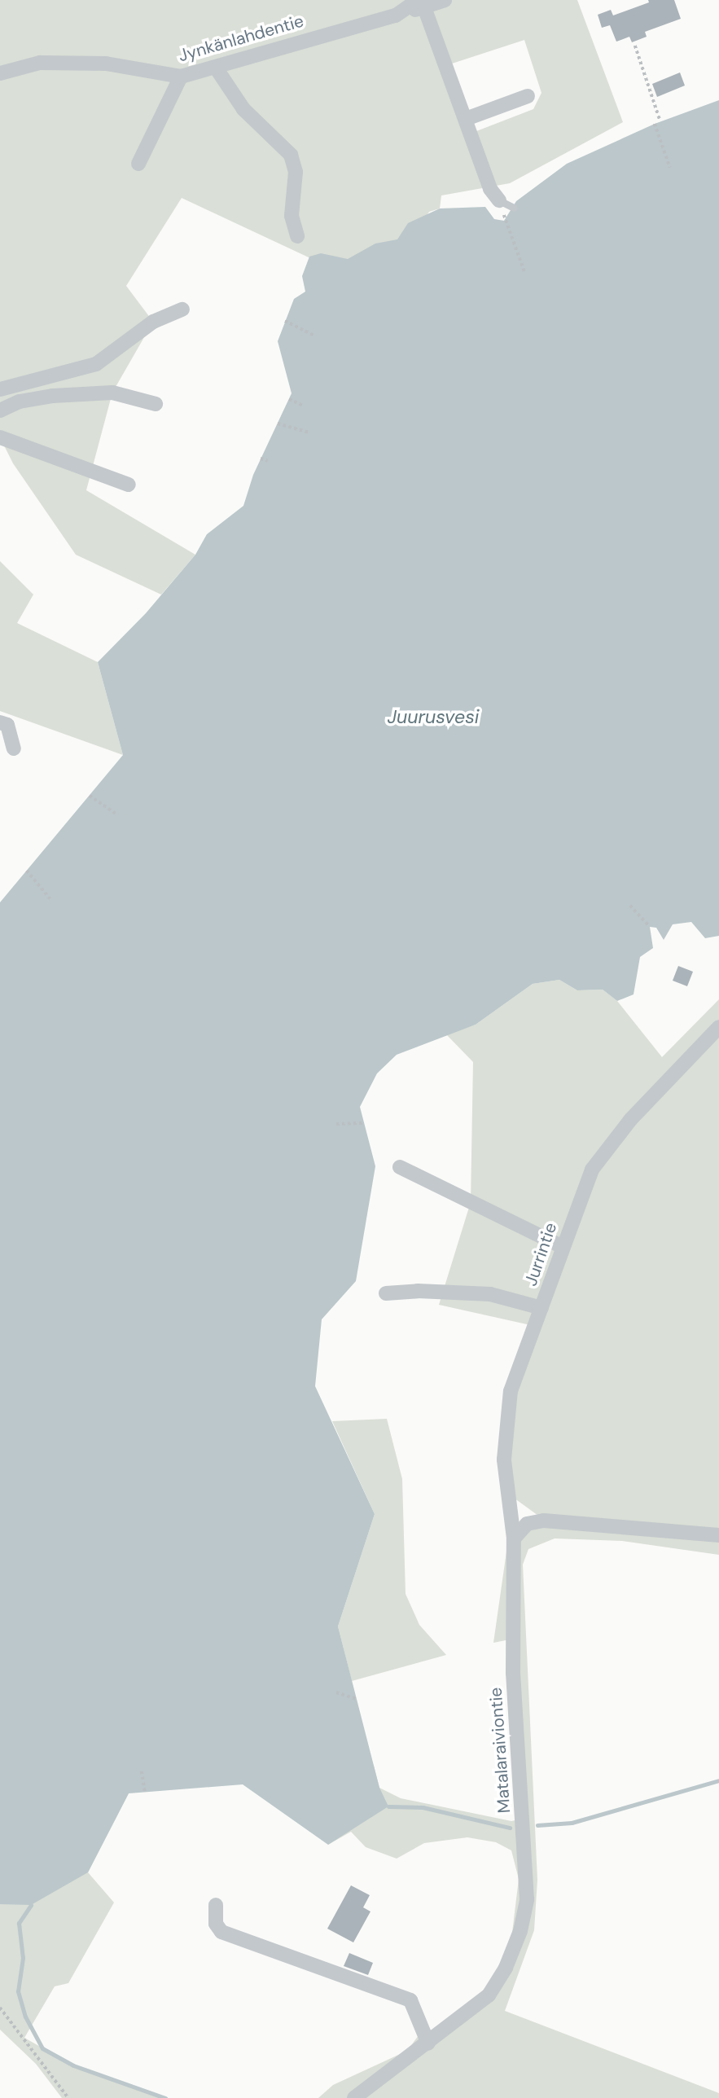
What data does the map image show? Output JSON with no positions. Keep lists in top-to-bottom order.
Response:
{
  "streets": {
    "street": ["Jynkänlahdentie", "Jurrintie", "Matalaraiviontie"]
  },
  "crossings": [
    ["Jurrintie", "Matalaraiviontie"]
  ],
  "water": ["Juurusvesi"]
}
